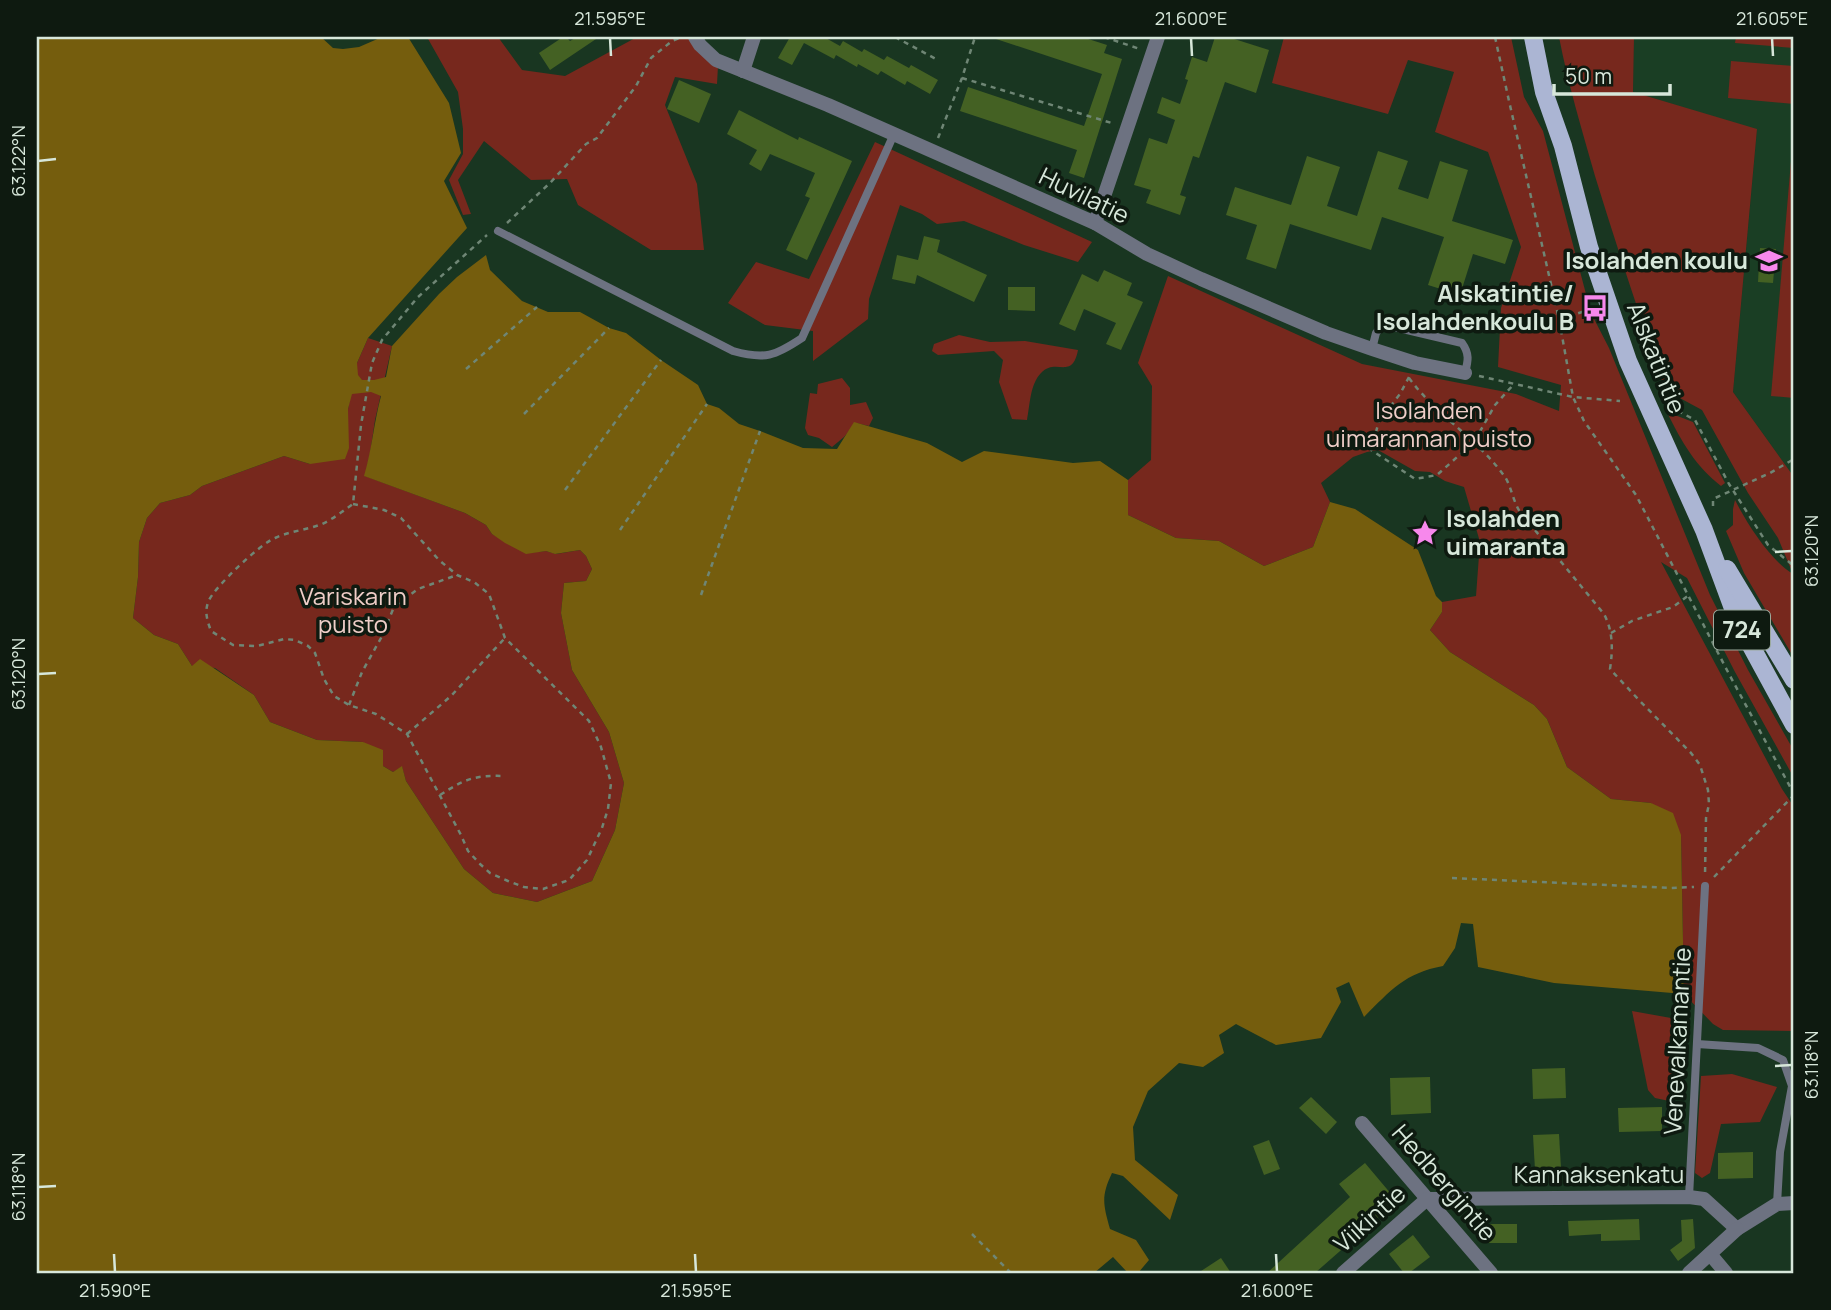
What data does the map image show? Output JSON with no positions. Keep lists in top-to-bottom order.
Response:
{
  "streets": {
    "main road": ["Alskatintie", "724"],
    "street": [
      "Huvilatie",
      "Kannaksenkatu",
      "Hedbergintie",
      "Viikintie"
    ],
    "lane": ["Venevalkamantie"]
  },
  "crossings": [
    ["Venevalkamantie", "Kannaksenkatu"],
    ["Kannaksenkatu", "Hedbergintie"],
    ["Kannaksenkatu", "Viikintie"],
    ["Hedbergintie", "Viikintie"]
  ],
  "parks": ["Isolahden uimarannan puisto", "Variskarin puisto"],
  "places": {
    "school or university": ["Isolahden koulu"],
    "bus stop": ["Alskatintie/ Isolahdenkoulu B"],
    "place": ["Isolahden uimaranta"]
  },
  "scale_bar": "50 m",
  "coordinates": [
    "21.595°E",
    "21.600°E",
    "21.605°E",
    "63.122°N",
    "63.120°N",
    "63.118°N",
    "21.590°E"
  ]
}
